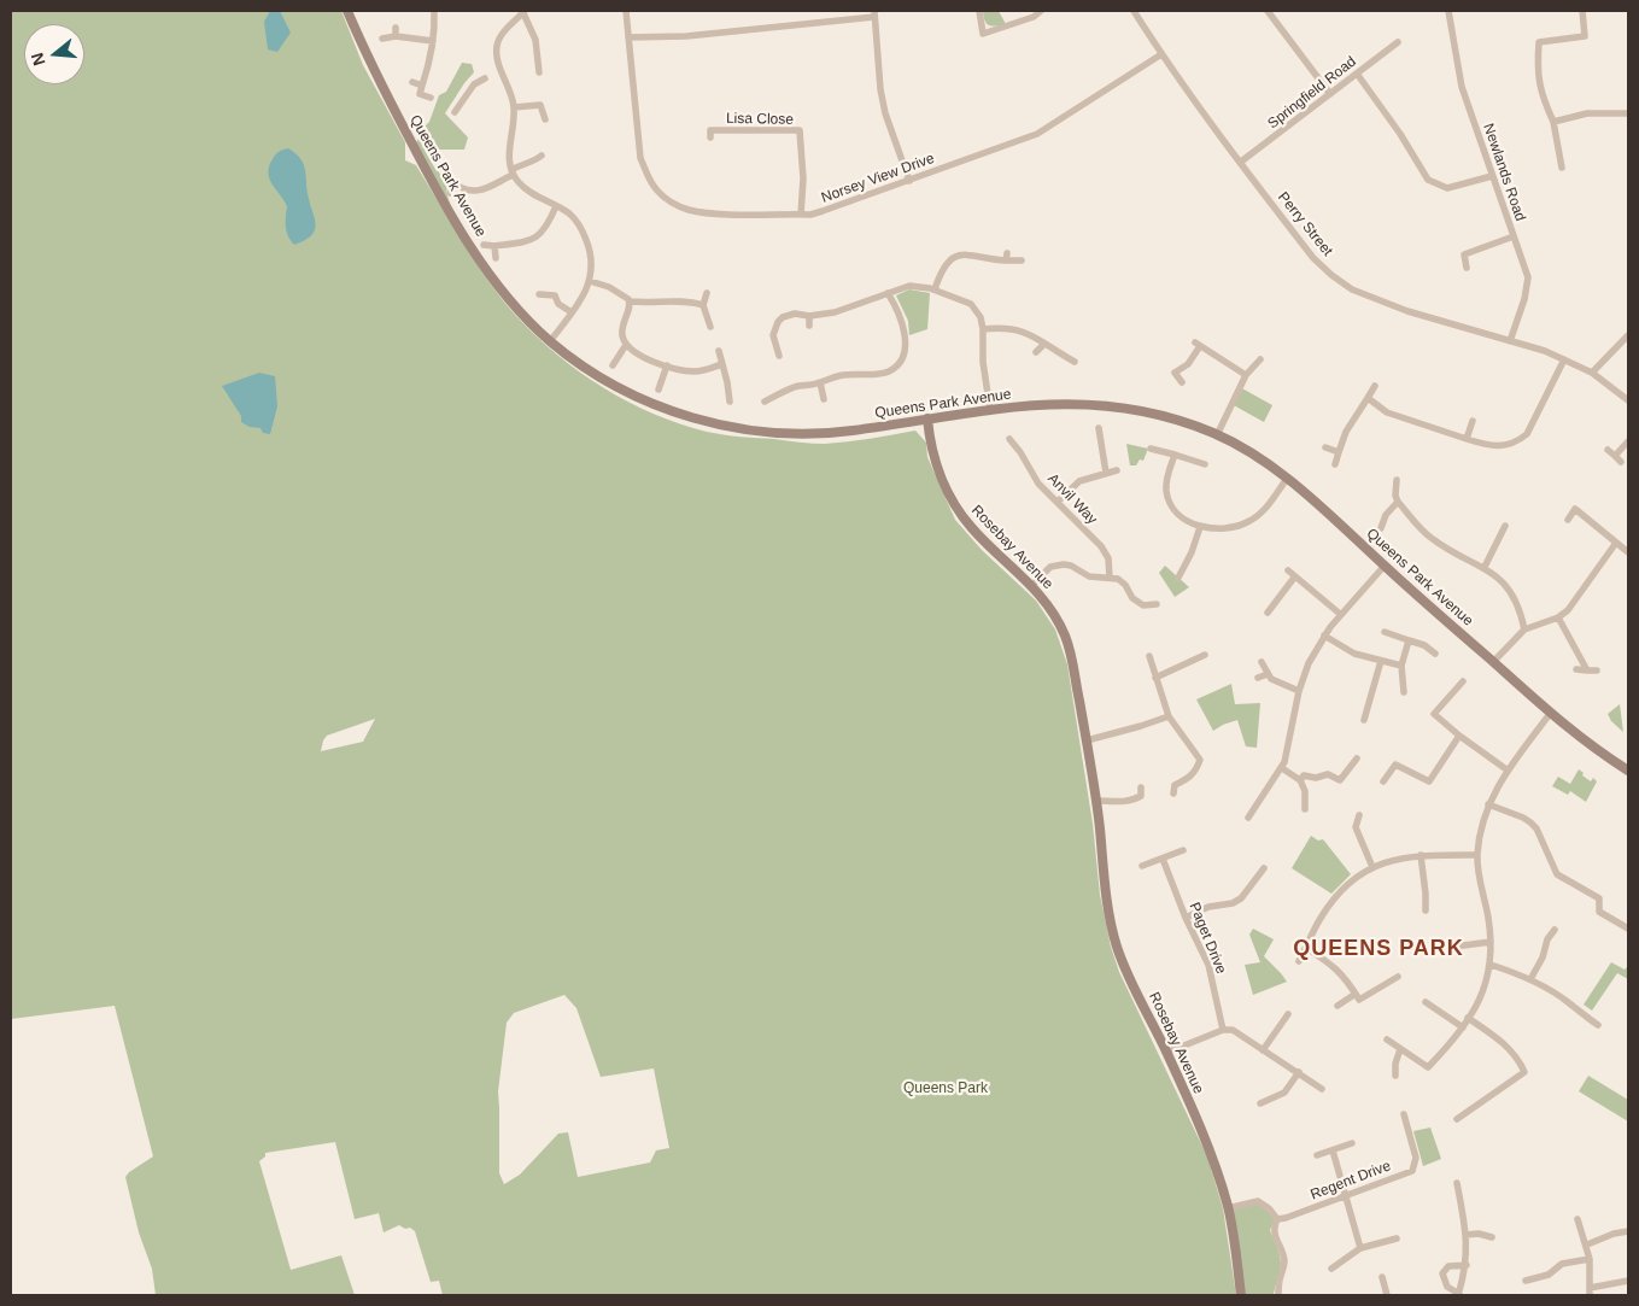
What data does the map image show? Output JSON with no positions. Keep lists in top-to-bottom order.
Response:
{
  "streets": {
    "street": [
      "Springfield Road",
      "Lisa Close",
      "Newlands Road",
      "Queens Park Avenue",
      "Norsey View Drive",
      "Perry Street",
      "Anvil Way",
      "Rosebay Avenue",
      "Paget Drive",
      "Regent Drive"
    ]
  },
  "crossings": [
    ["Springfield Road", "Perry Street"],
    ["Lisa Close", "Norsey View Drive"],
    ["Newlands Road", "Perry Street"],
    ["Queens Park Avenue", "Rosebay Avenue"],
    ["Norsey View Drive", "Perry Street"]
  ],
  "districts": ["QUEENS PARK"],
  "parks": ["Queens Park"],
  "north": "left"
}
